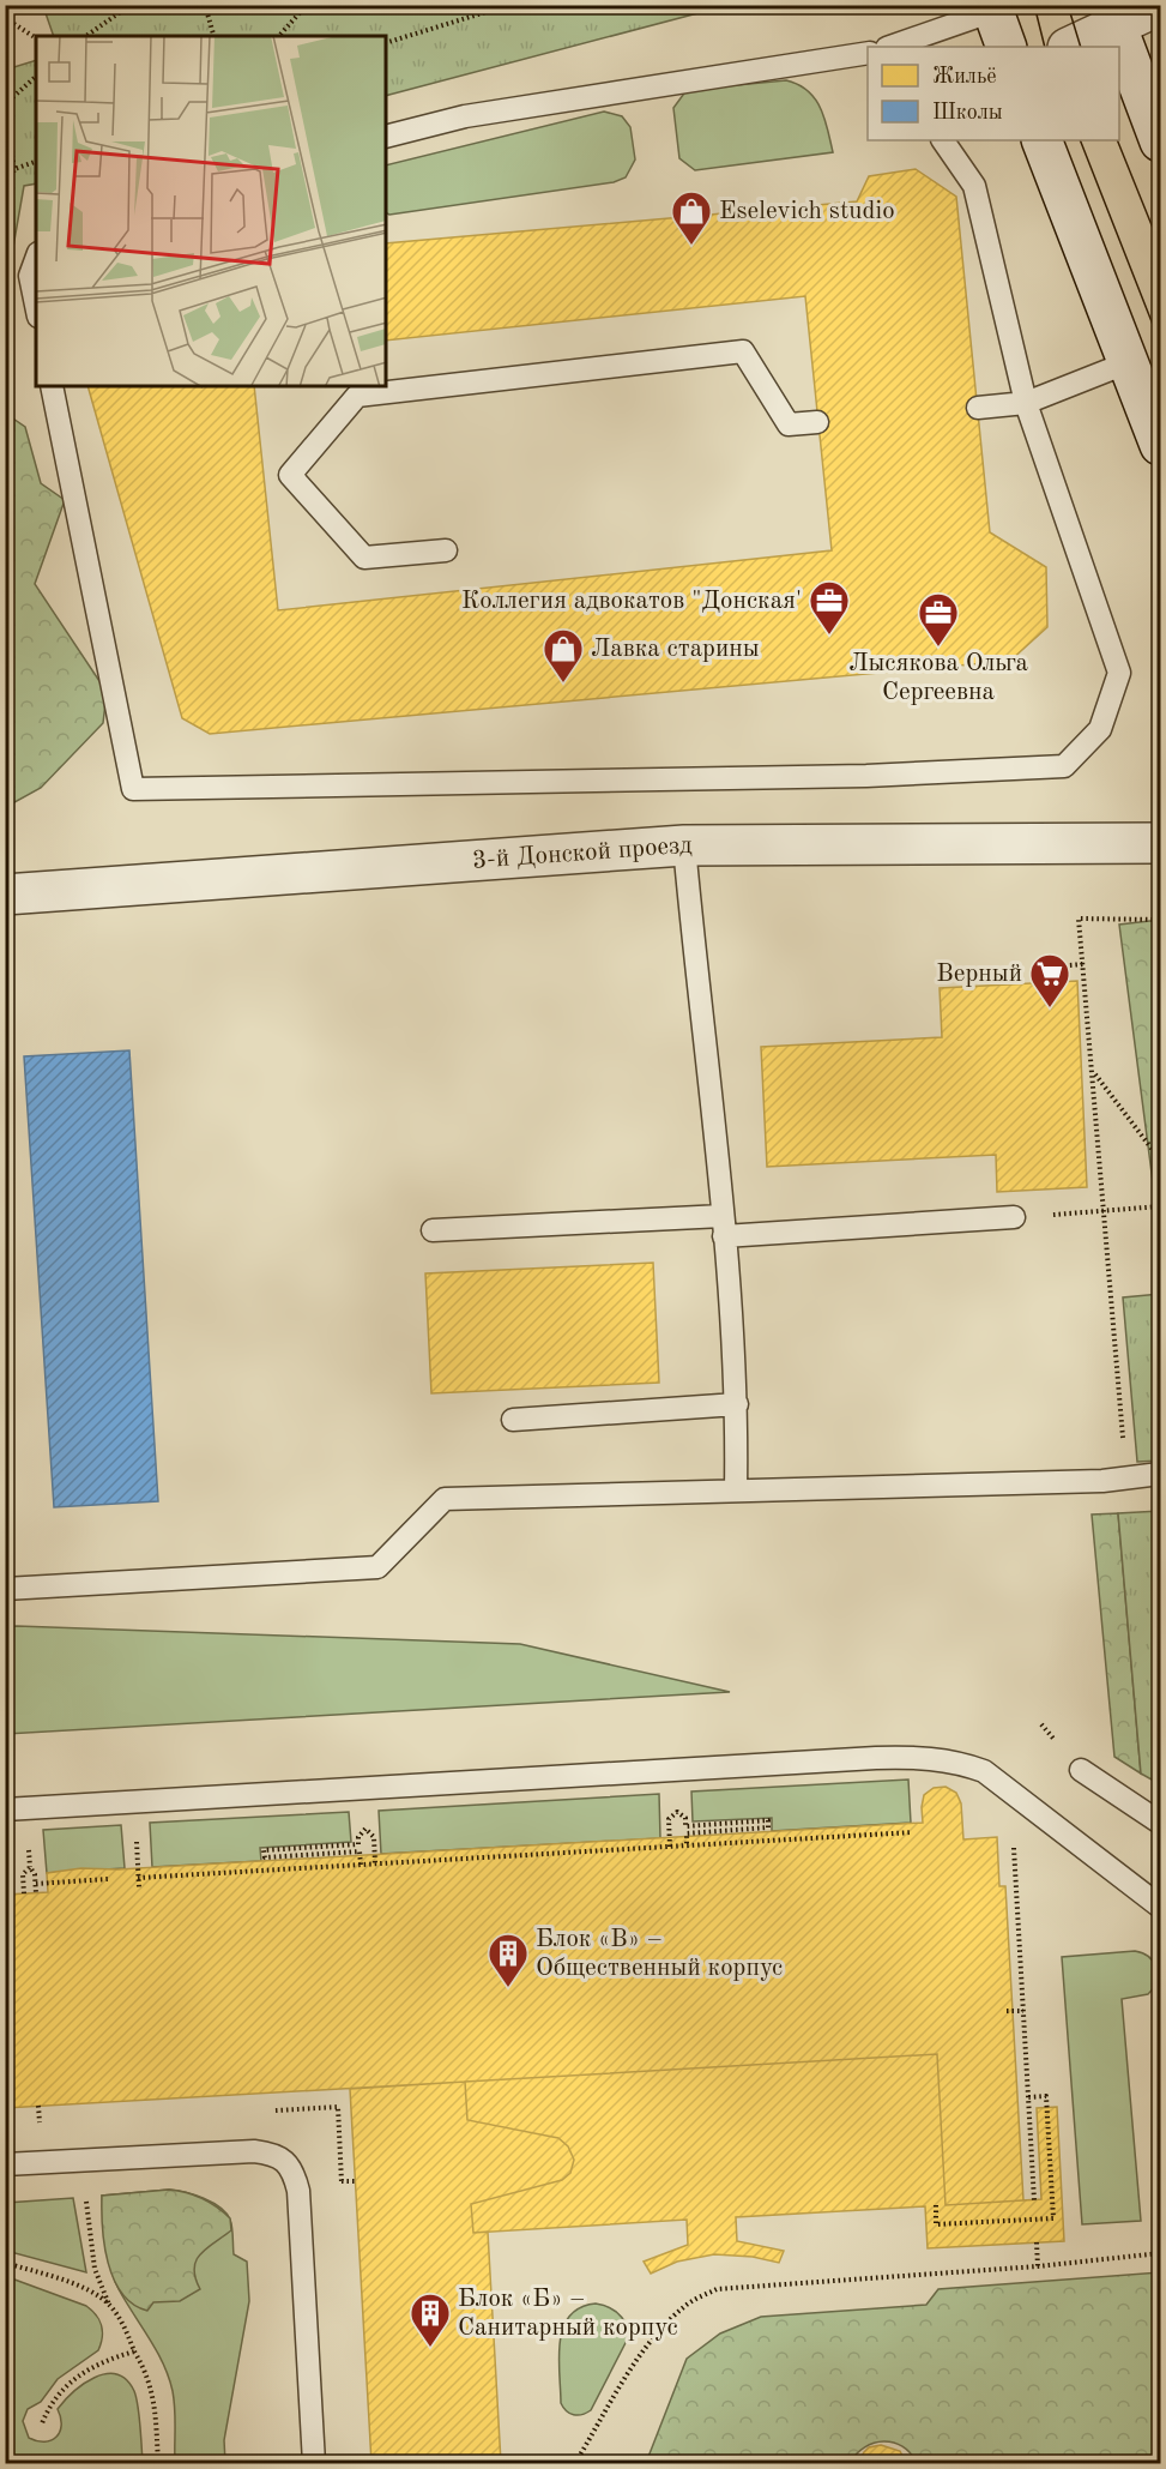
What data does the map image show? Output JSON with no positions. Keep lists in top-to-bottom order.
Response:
{
  "streets": {
    "street": ["3-й Донской проезд"]
  },
  "places": {
    "shop": ["Eselevich studio", "Лавка старины"],
    "office": ["Коллегия адвокатов \"Донская'", "Лысякова Ольга Сергеевна"],
    "supermarket": ["Верный"],
    "building": ["Блок «В» – Общественный корпус", "Блок «Б» – Санитарный корпус"]
  },
  "legend": ["Жильё", "Школы"]
}
